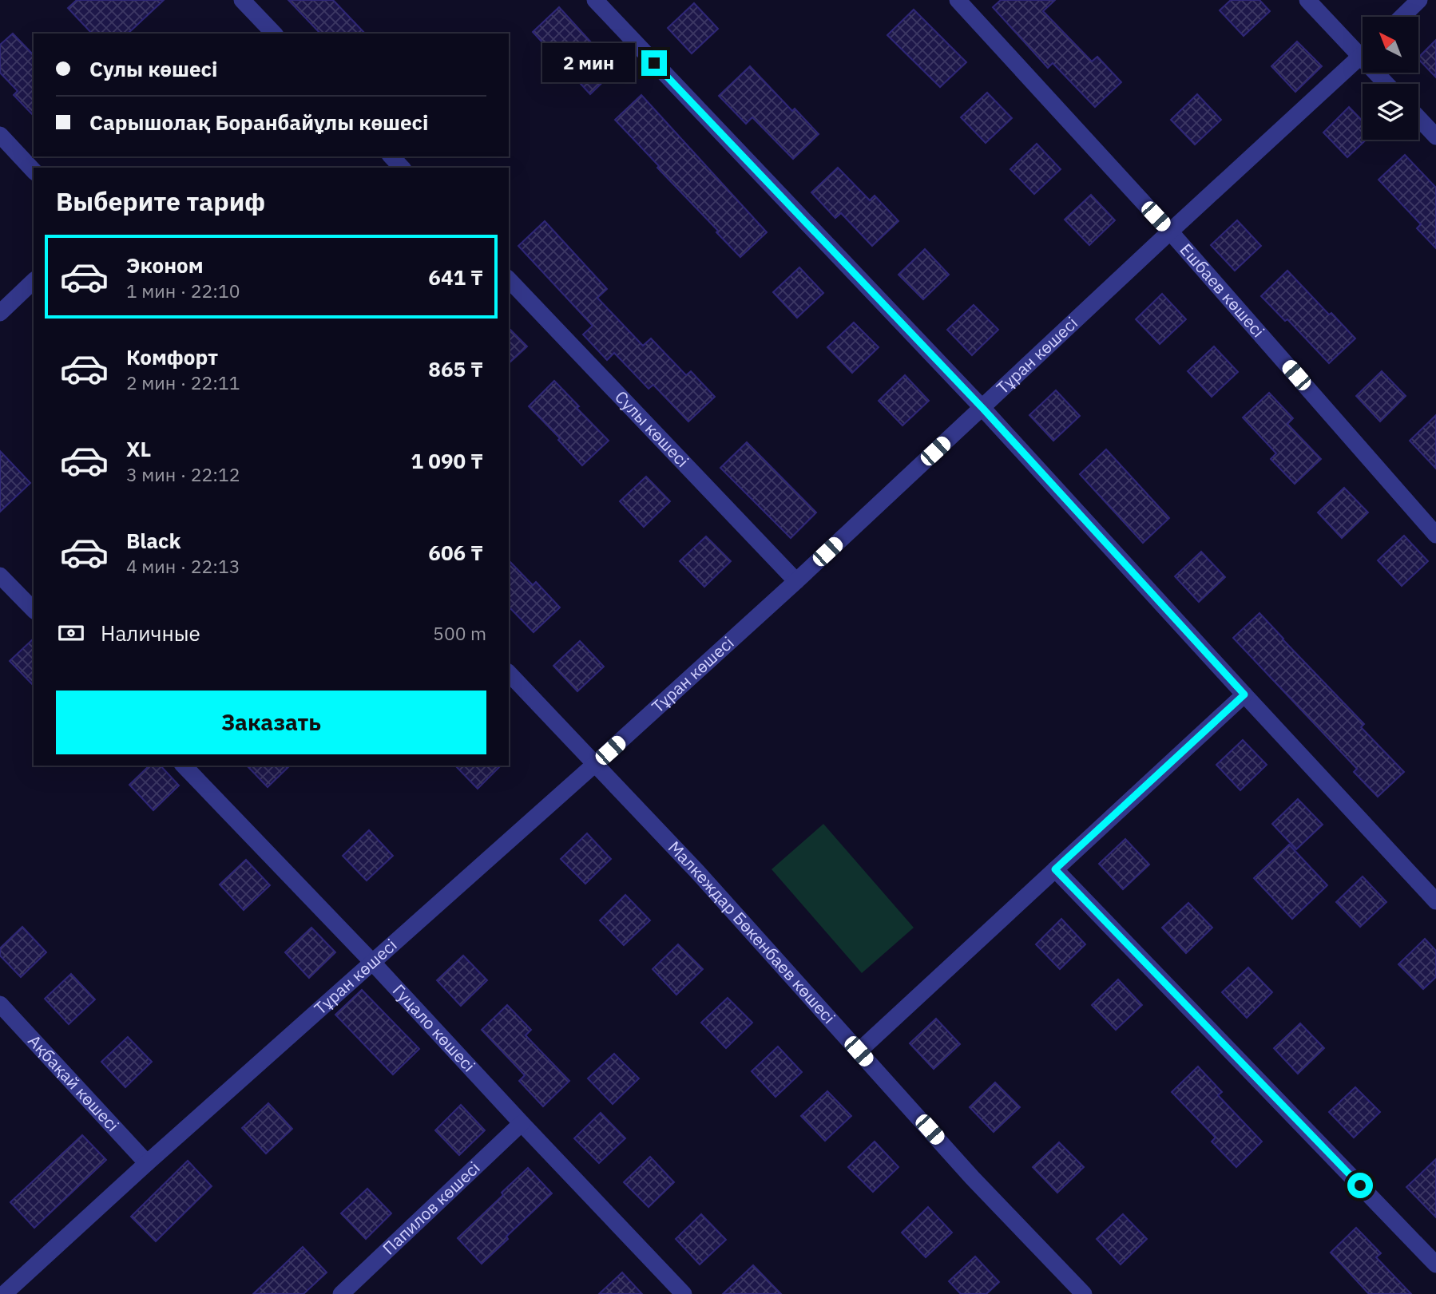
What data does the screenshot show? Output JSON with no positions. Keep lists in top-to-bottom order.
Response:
{
  "streets": {
    "street": [
      "Ешбаев көшесі",
      "Тұран көшесі",
      "Сулы көшесі",
      "Малкеждар Бөкенбаев көшесі",
      "Гуцало көшесі",
      "Ақбақай көшесі",
      "Папилов көшесі"
    ]
  },
  "crossings": [
    ["Ешбаев көшесі", "Тұран көшесі"],
    ["Тұран көшесі", "Сулы көшесі"],
    ["Тұран көшесі", "Малкеждар Бөкенбаев көшесі"],
    ["Тұран көшесі", "Гуцало көшесі"],
    ["Тұран көшесі", "Ақбақай көшесі"],
    ["Гуцало көшесі", "Папилов көшесі"]
  ],
  "north": "top left",
  "page": {
    "banner": ["Сулы көшесі", "Сарышолақ Боранбайұлы көшесі"],
    "bubble": "2 мин",
    "heading": "Выберите тариф",
    "list": [
      {
        "name": "Эконом",
        "note": "1 мин · 22:10",
        "value": "641 ₸"
      },
      {
        "name": "Комфорт",
        "note": "2 мин · 22:11",
        "value": "865 ₸"
      },
      {
        "name": "XL",
        "note": "3 мин · 22:12",
        "value": "1 090 ₸"
      },
      {
        "name": "Black",
        "note": "4 мин · 22:13",
        "value": "606 ₸"
      }
    ],
    "pay": ["Наличные", "500 m"],
    "buttons": "Заказать"
  }
}
